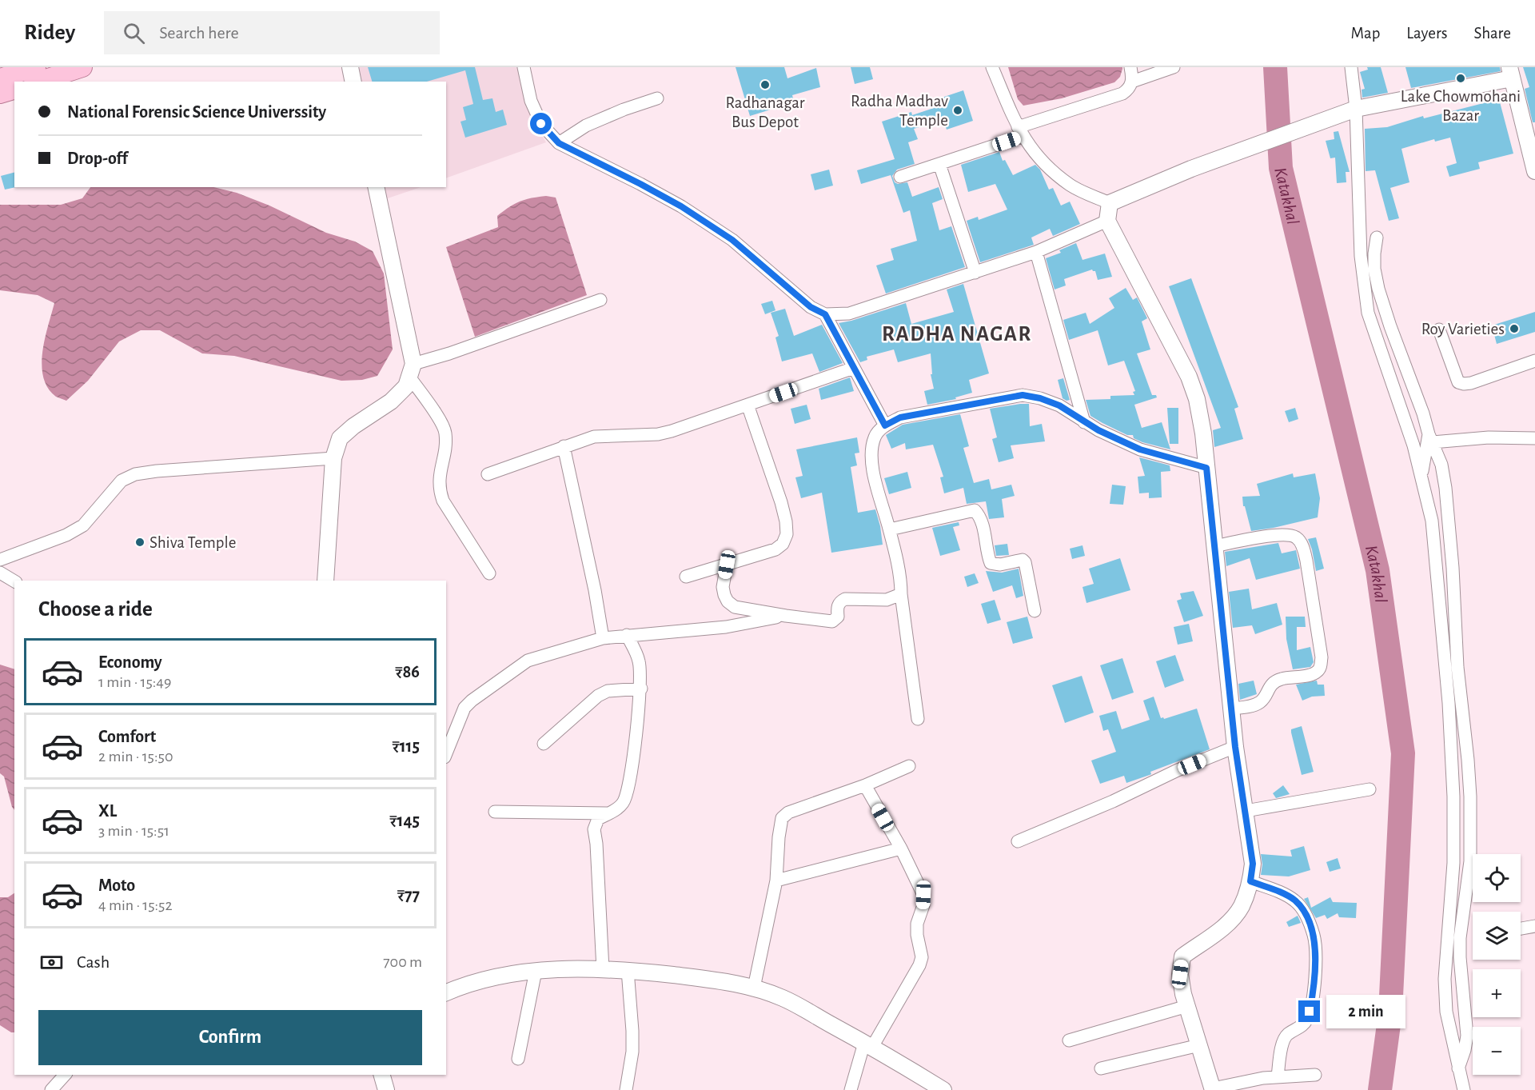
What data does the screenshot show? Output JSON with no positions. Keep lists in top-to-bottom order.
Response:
{
  "districts": ["RADHA NAGAR"],
  "water": ["Katakhal"],
  "places": [
    "Lake Chowmohani Bazar",
    "Radhanagar Bus Depot",
    "Radha Madhav Temple",
    "Roy Varieties",
    "Shiva Temple"
  ],
  "page": {
    "header": "Ridey",
    "search": "Search here",
    "nav": ["Map", "Layers", "Share"],
    "banner": ["National Forensic Science Universsity", "Drop-off"],
    "heading": "Choose a ride",
    "list": [
      {
        "name": "Economy",
        "note": "1 min · 15:49",
        "value": "₹86"
      },
      {
        "name": "Comfort",
        "note": "2 min · 15:50",
        "value": "₹115"
      },
      {
        "name": "XL",
        "note": "3 min · 15:51",
        "value": "₹145"
      },
      {
        "name": "Moto",
        "note": "4 min · 15:52",
        "value": "₹77"
      }
    ],
    "map_buttons": ["+", "−"],
    "pay": ["Cash", "700 m"],
    "bubble": "2 min",
    "buttons": "Confirm"
  }
}
